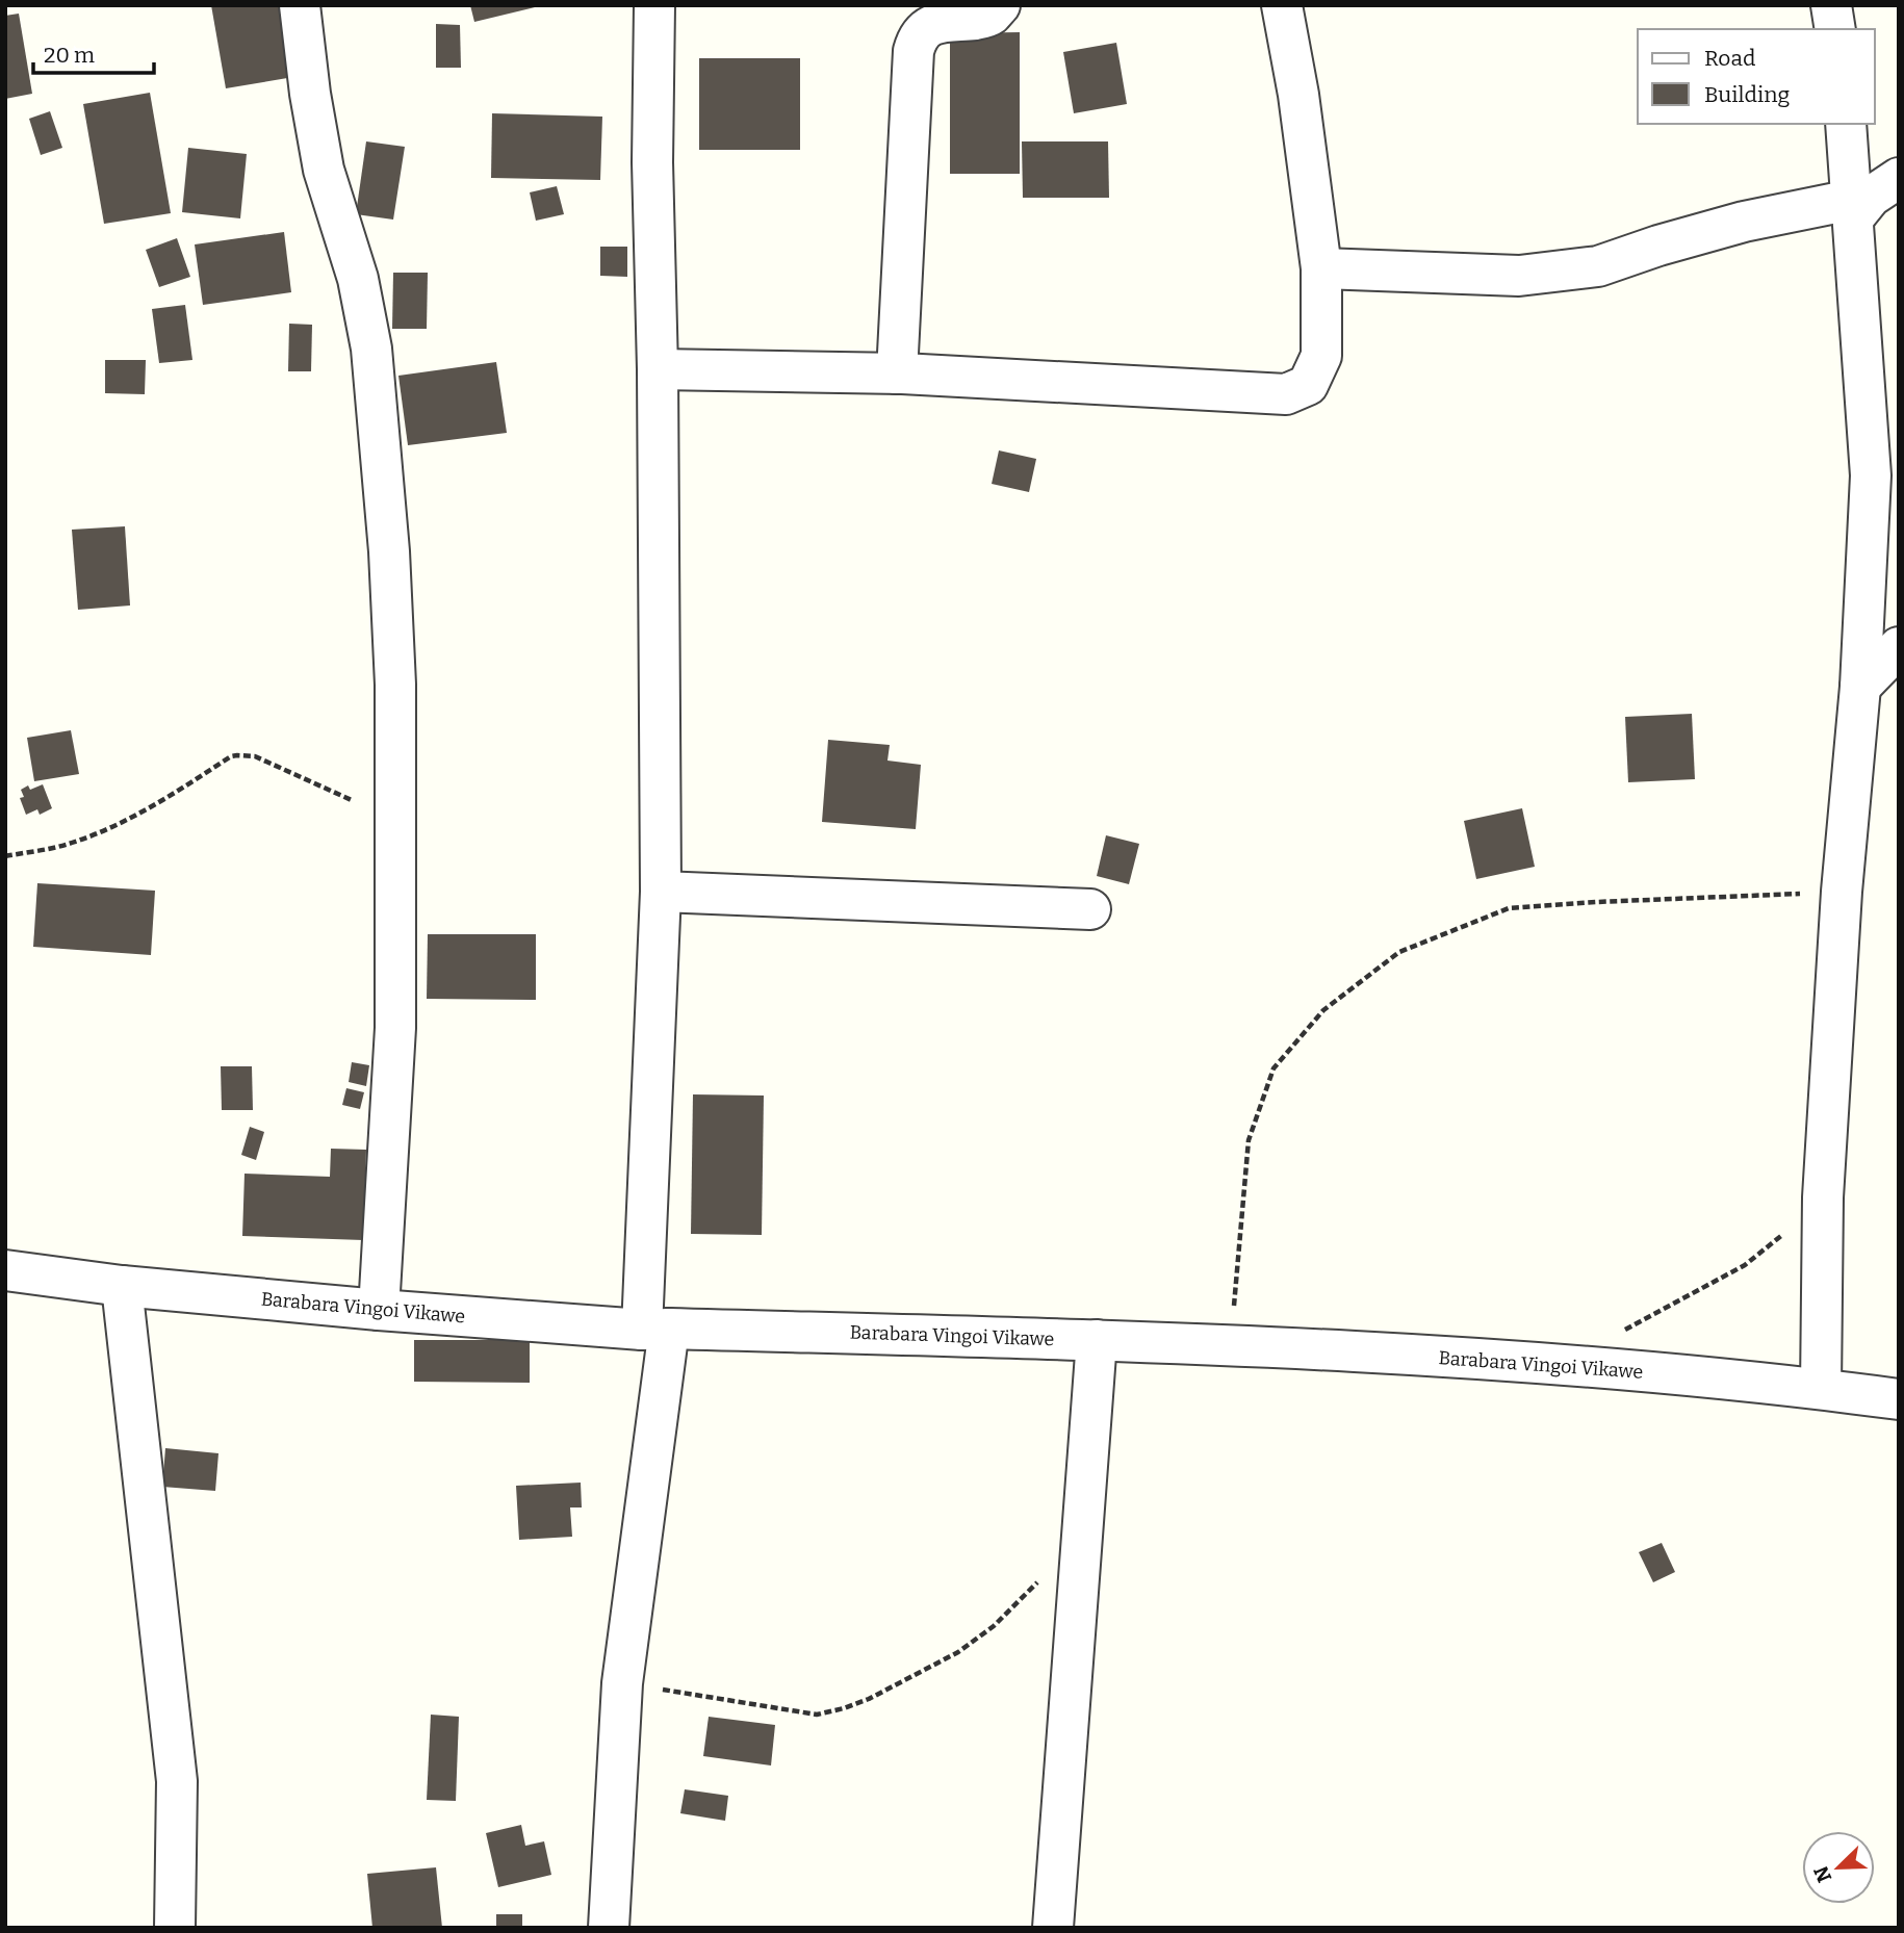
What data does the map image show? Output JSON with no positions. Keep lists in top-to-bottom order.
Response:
{
  "streets": {
    "street": ["Barabara Vingoi Vikawe"]
  },
  "legend": ["Road", "Building"],
  "scale_bar": "20 m",
  "north": "bottom left"
}
